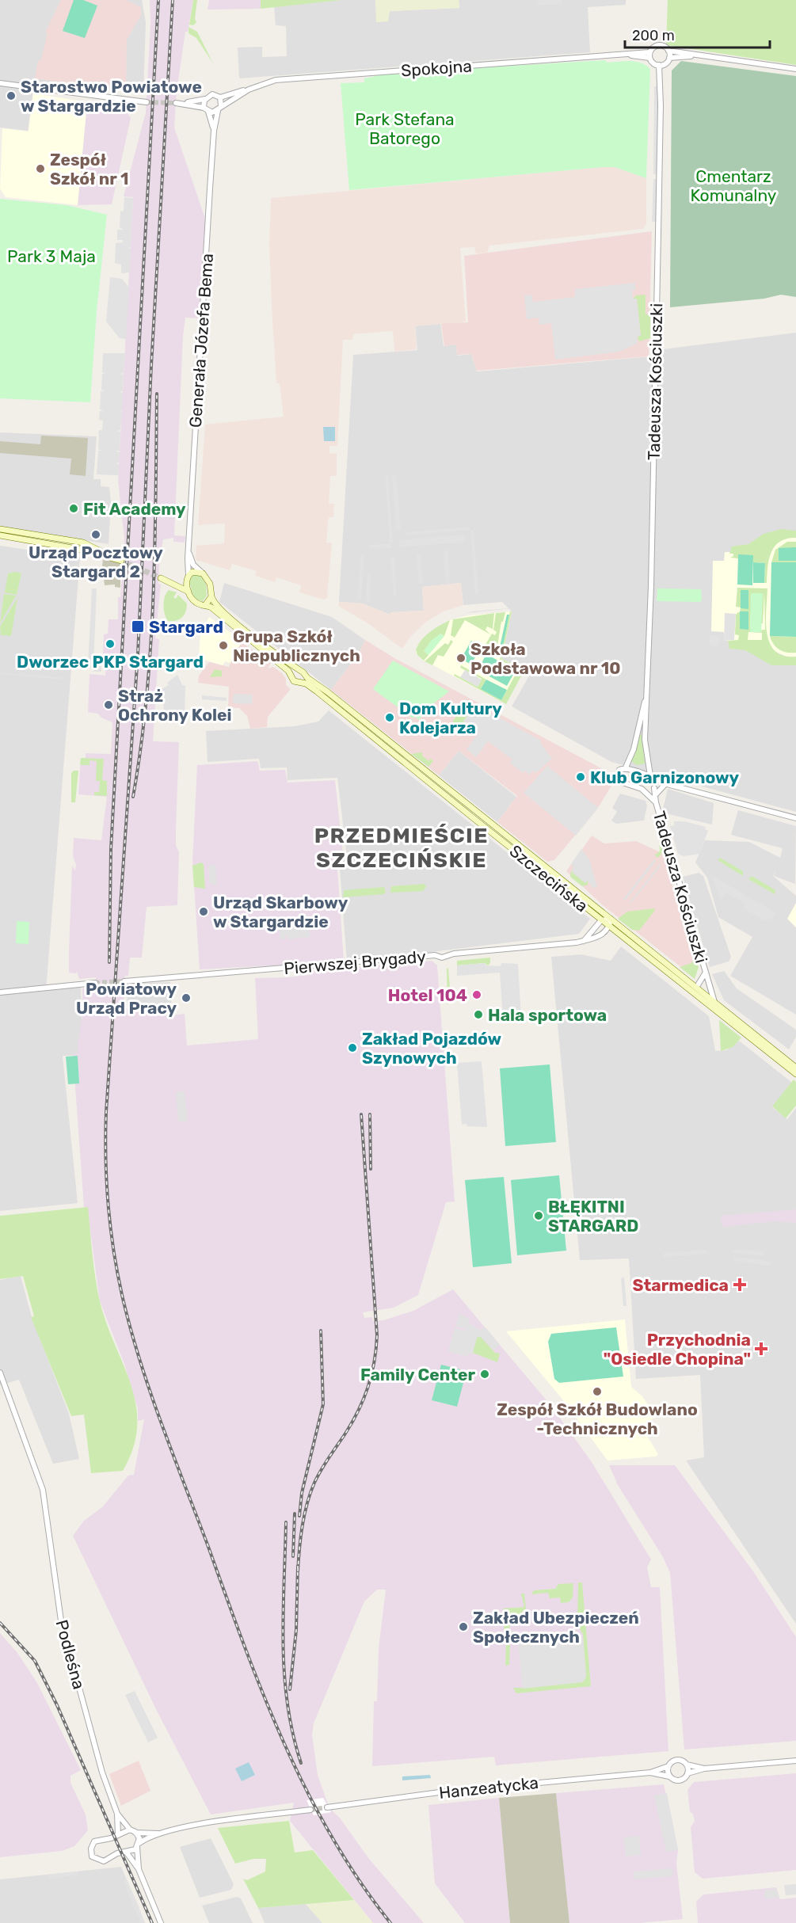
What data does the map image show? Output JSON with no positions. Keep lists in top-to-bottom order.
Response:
{
  "streets": {
    "main road": ["Szczecińska"],
    "street": [
      "Spokojna",
      "Generała Józefa Bema",
      "Tadeusza Kościuszki",
      "Pierwszej Brygady",
      "Podleśna",
      "Hanzeatycka"
    ]
  },
  "crossings": [
    ["Spokojna", "Generała Józefa Bema"],
    ["Spokojna", "Tadeusza Kościuszki"],
    ["Tadeusza Kościuszki", "Szczecińska"]
  ],
  "districts": ["PRZEDMIEŚCIE SZCZECIŃSKIE"],
  "parks": ["Park Stefana Batorego", "Cmentarz Komunalny", "Park 3 Maja"],
  "places": {
    "other": [
      "Starostwo Powiatowe w Stargardzie",
      "Zespół Szkół nr 1",
      "Fit Academy",
      "Urząd Pocztowy Stargard 2",
      "Dworzec PKP Stargard",
      "Grupa Szkół Niepublicznych",
      "Szkoła Podstawowa nr 10",
      "Straż Ochrony Kolei",
      "Dom Kultury Kolejarza",
      "Klub Garnizonowy",
      "Urząd Skarbowy w Stargardzie",
      "Hotel 104",
      "Powiatowy Urząd Pracy",
      "Hala sportowa",
      "Zakład Pojazdów Szynowych",
      "BŁĘKITNI STARGARD",
      "Family Center",
      "Zespół Szkół Budowlano -Technicznych",
      "Zakład Ubezpieczeń Społecznych"
    ],
    "transit": ["Stargard"],
    "health": ["Starmedica", "Przychodnia \"Osiedle Chopina\""]
  },
  "scale_bar": "200 m"
}
